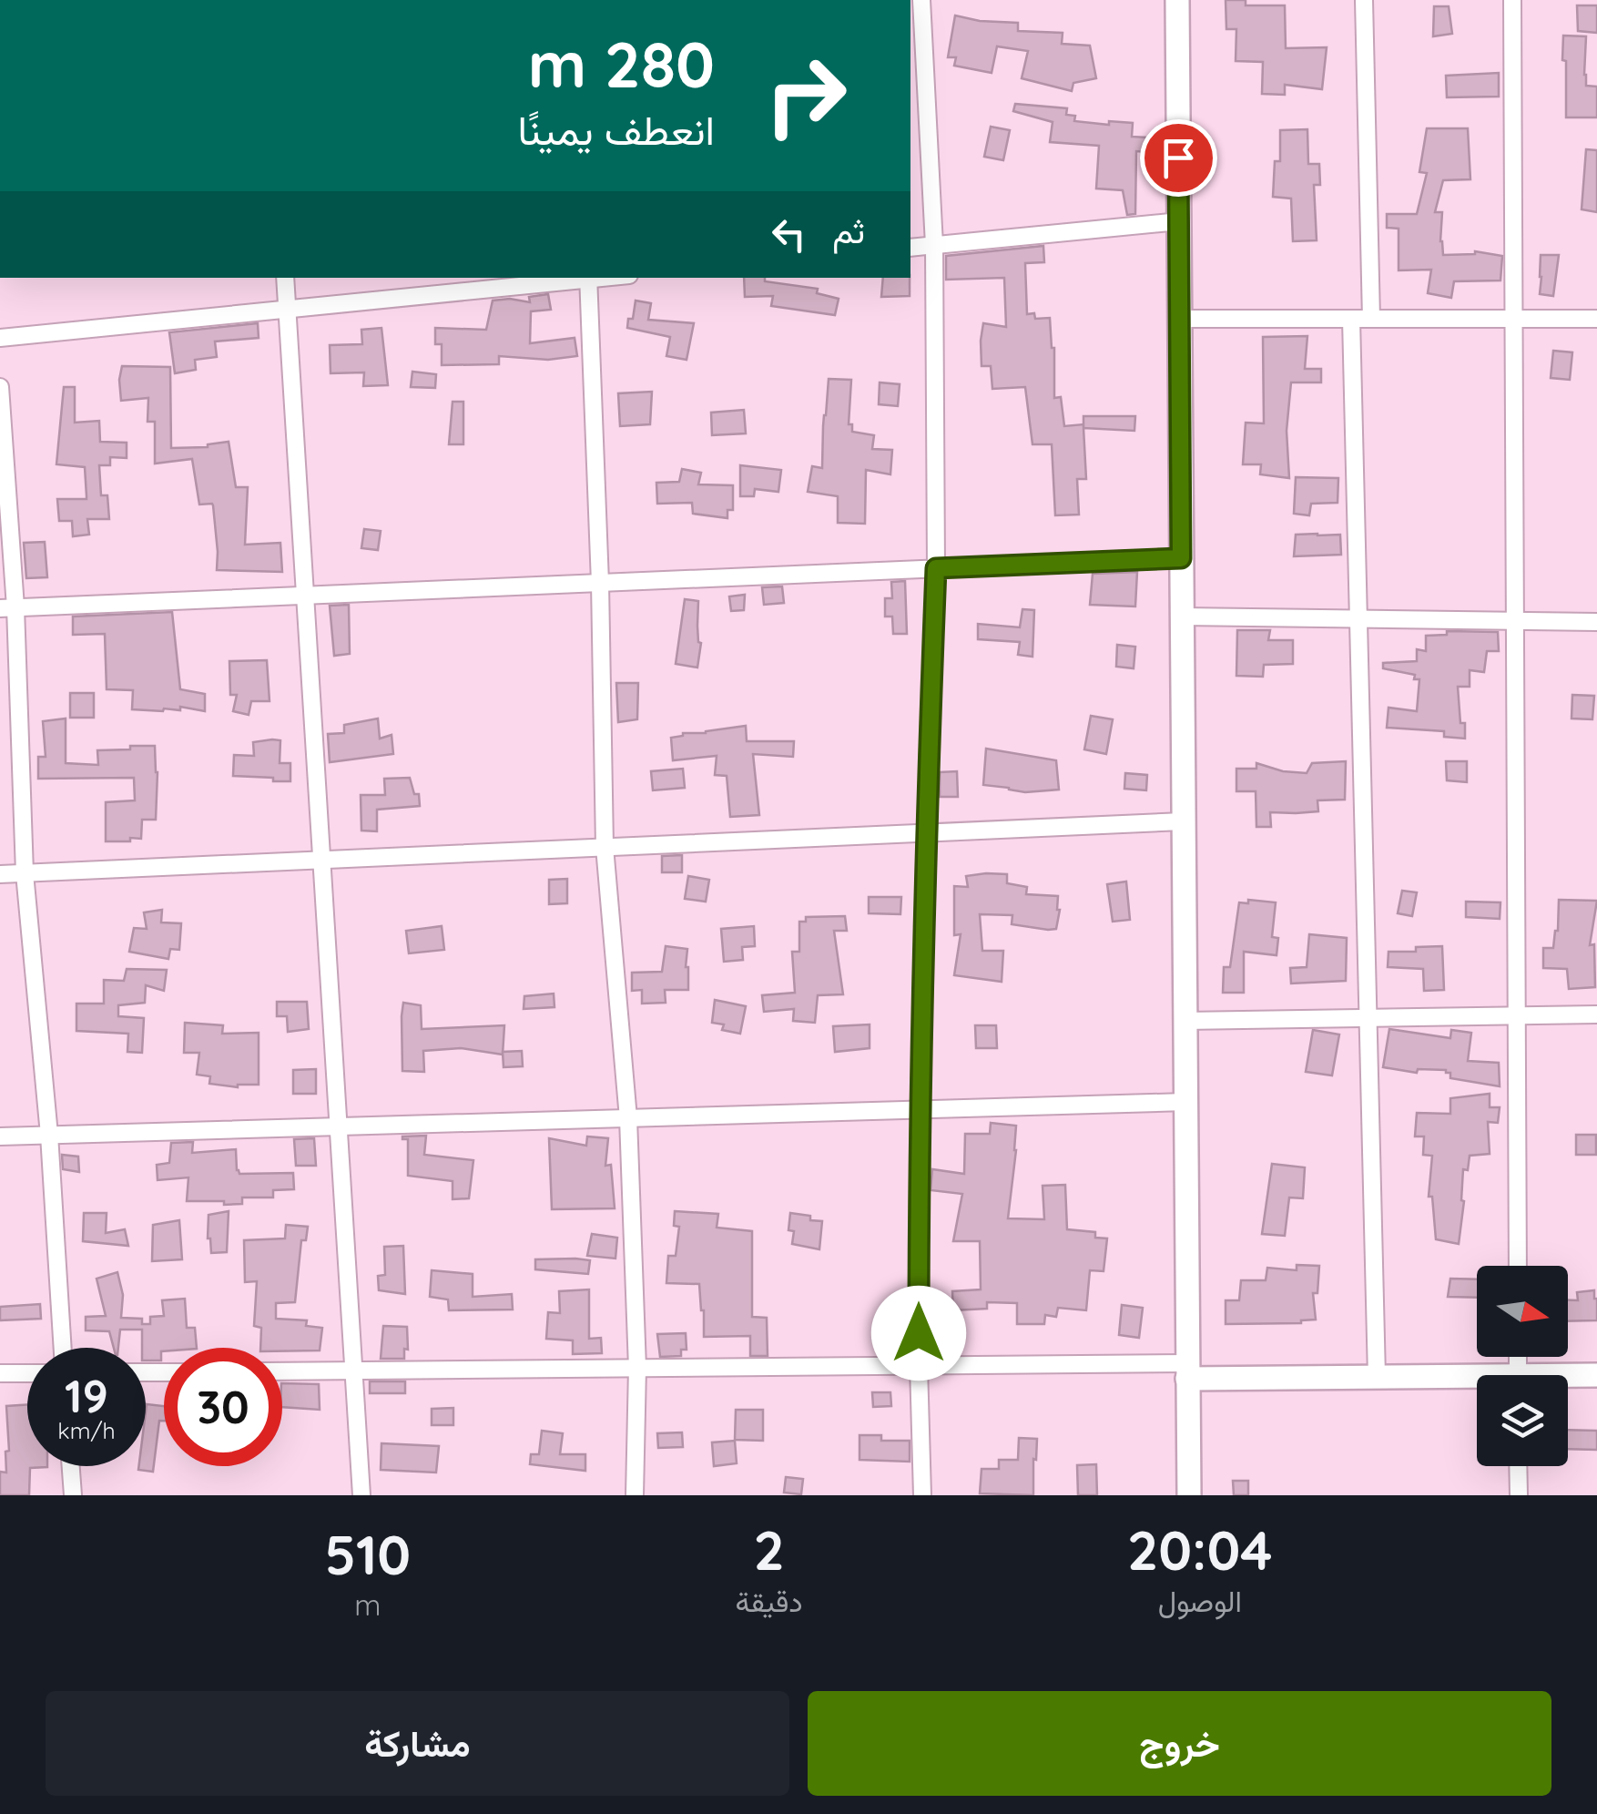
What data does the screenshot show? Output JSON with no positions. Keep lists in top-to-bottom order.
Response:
{
  "north": "right",
  "page": {
    "turn": ["280 m", "انعطف يمينًا"],
    "then": "ثم",
    "speed": "19 km/h",
    "limit": "30",
    "eta": [
      "20:04",
      "الوصول",
      "2",
      "دقيقة",
      "510",
      "m"
    ],
    "buttons": ["خروج", "مشاركة"]
  }
}
